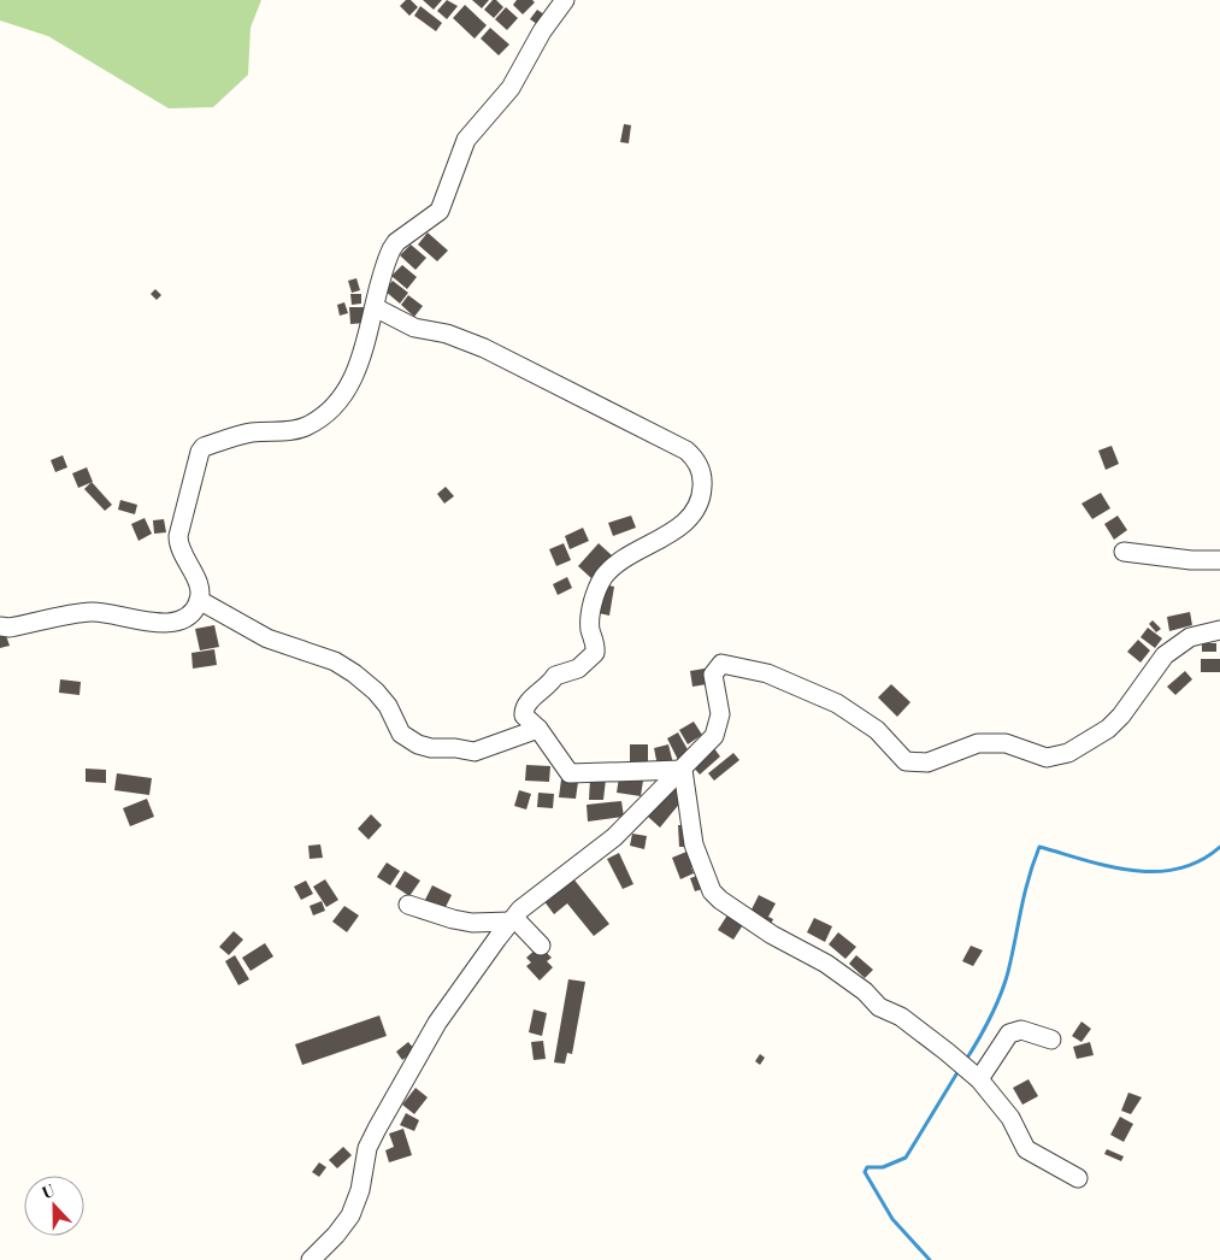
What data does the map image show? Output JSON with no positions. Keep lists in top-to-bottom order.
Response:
{
  "north": "top"
}
